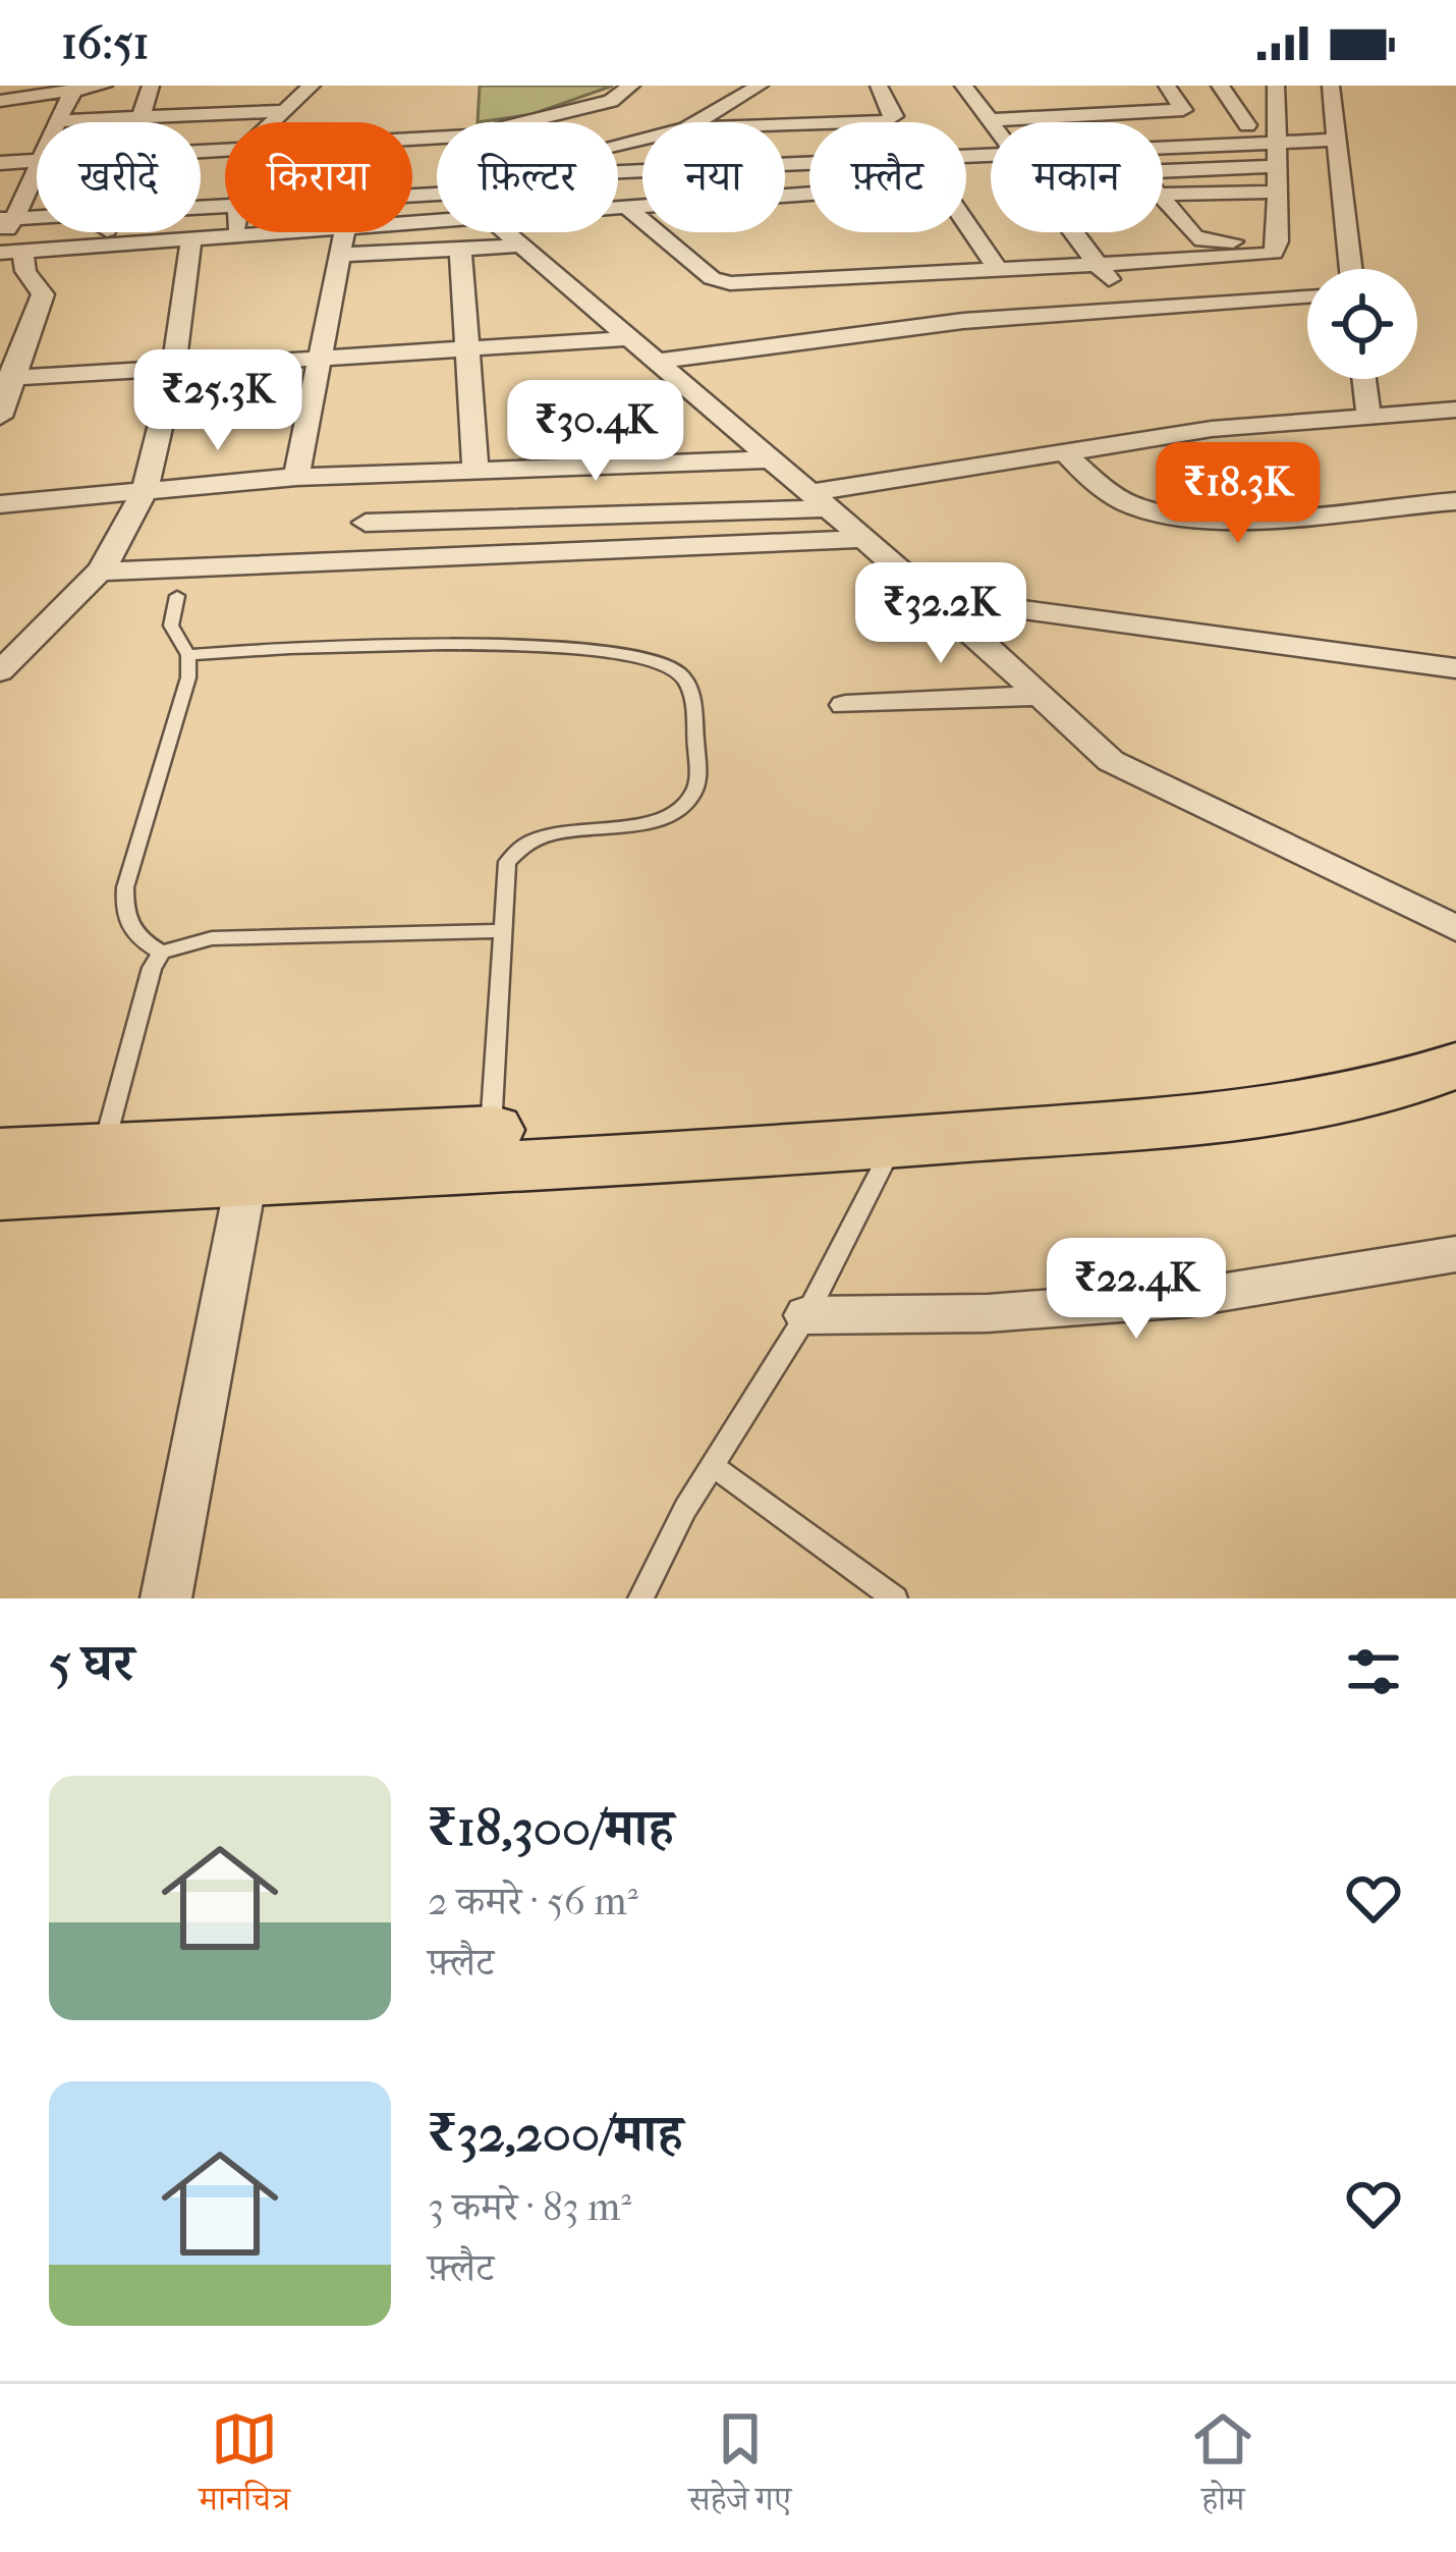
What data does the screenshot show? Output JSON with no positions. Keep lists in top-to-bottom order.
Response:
{
  "page": {
    "status": "16:51",
    "chip": [
      "खरीदें",
      "किराया",
      "फ़िल्टर",
      "नया",
      "फ़्लैट",
      "मकान"
    ],
    "price": [
      "₹25.3K",
      "₹30.4K",
      "₹18.3K",
      "₹32.2K",
      "₹22.4K"
    ],
    "heading": "5 घर",
    "list": [
      {
        "name": "₹18,300/माह",
        "note": "2 कमरे · 56 m² · फ़्लैट"
      },
      {
        "name": "₹32,200/माह",
        "note": "3 कमरे · 83 m² · फ़्लैट"
      }
    ],
    "tabs": ["मानचित्र", "सहेजे गए", "होम"]
  }
}
